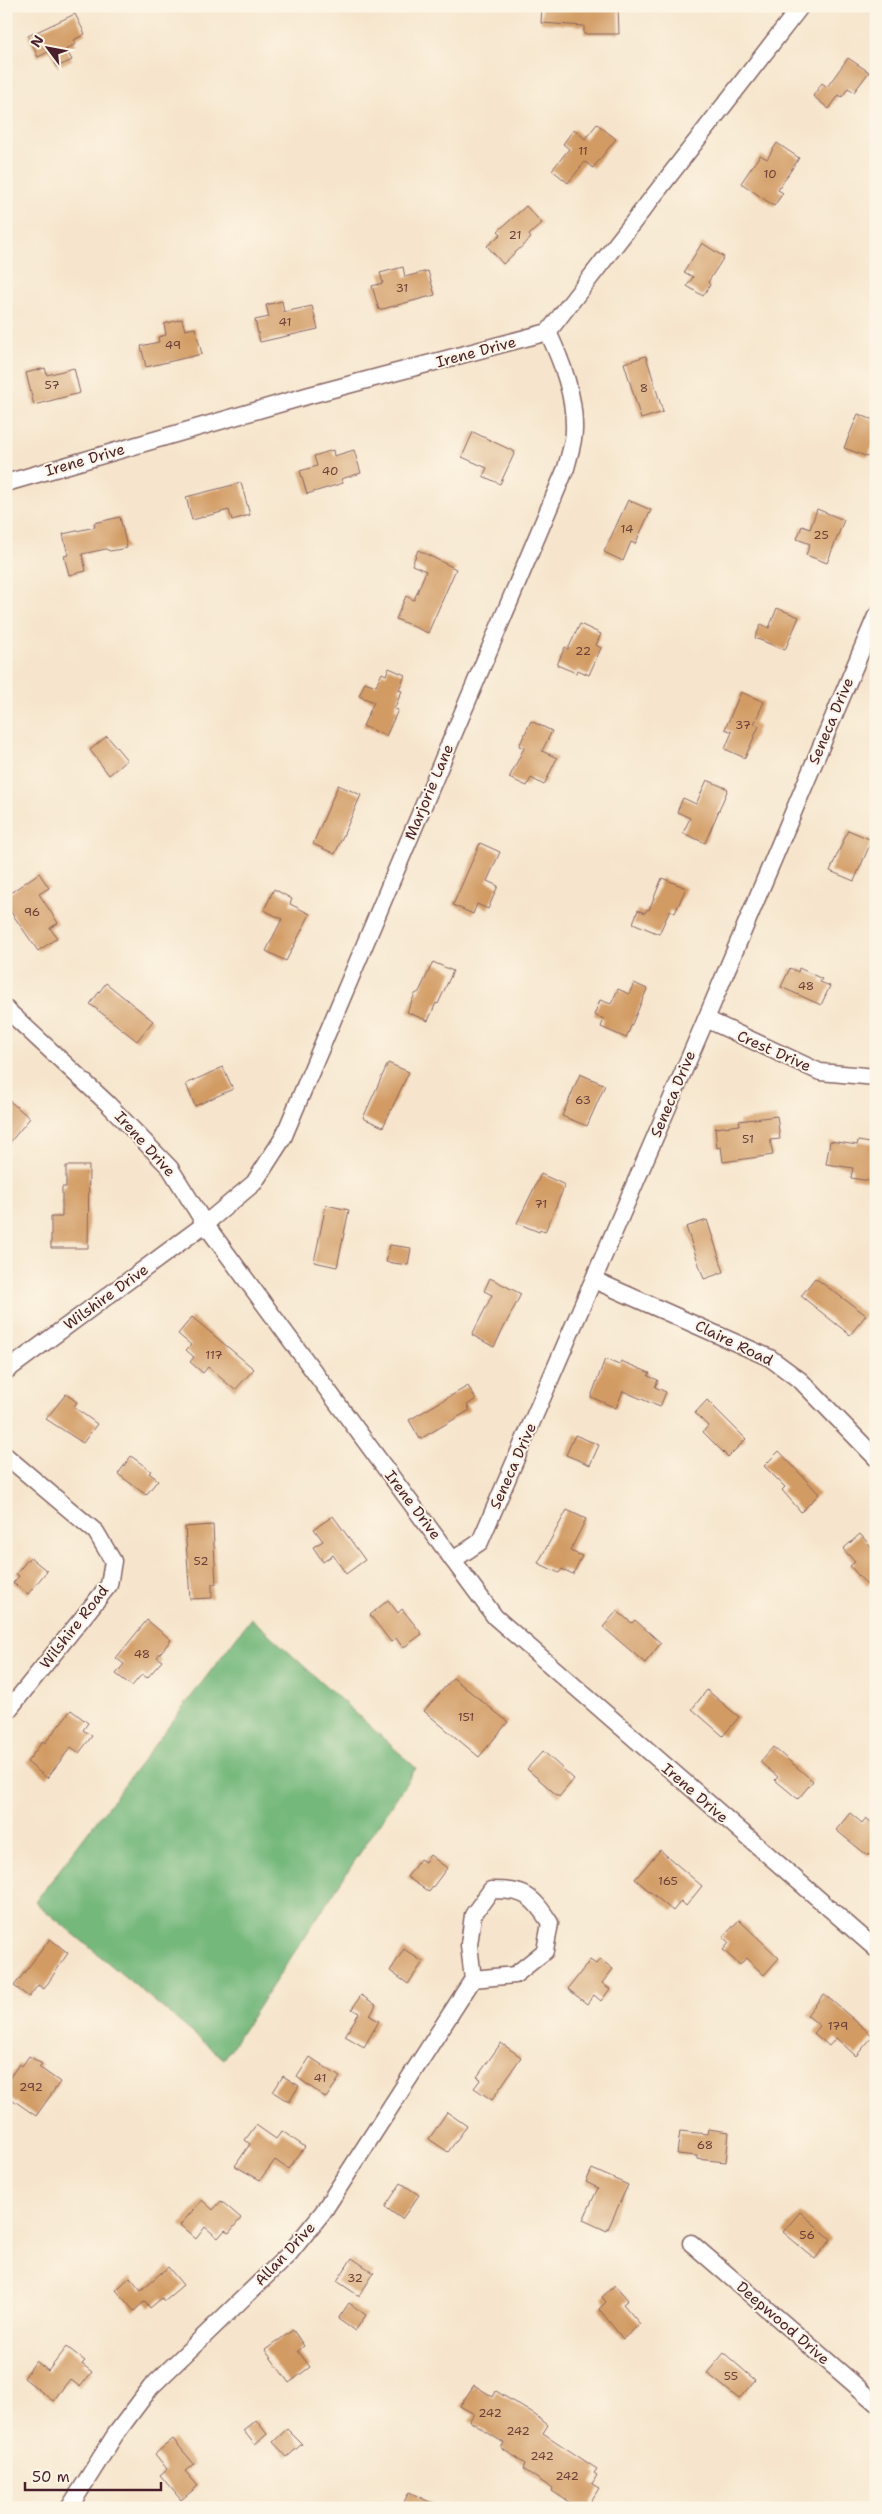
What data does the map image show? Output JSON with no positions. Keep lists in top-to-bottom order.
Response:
{
  "streets": {
    "street": [
      "Irene Drive",
      "Seneca Drive",
      "Marjorie Lane",
      "Crest Drive",
      "Wilshire Drive",
      "Claire Road",
      "Wilshire Road",
      "Allan Drive",
      "Deepwood Drive"
    ]
  },
  "crossings": [
    ["Irene Drive", "Seneca Drive"],
    ["Irene Drive", "Marjorie Lane"],
    ["Irene Drive", "Wilshire Drive"],
    ["Seneca Drive", "Crest Drive"],
    ["Seneca Drive", "Claire Road"],
    ["Marjorie Lane", "Wilshire Drive"]
  ],
  "house_numbers": [
    "11",
    "10",
    "21",
    "31",
    "41",
    "49",
    "57",
    "8",
    "40",
    "14",
    "25",
    "22",
    "37",
    "96",
    "48",
    "63",
    "51",
    "71",
    "117",
    "52",
    "48",
    "151",
    "165",
    "179",
    "41",
    "292",
    "68",
    "56",
    "32",
    "55",
    "242",
    "242",
    "242",
    "242"
  ],
  "scale_bar": "50 m",
  "north": "top left"
}
